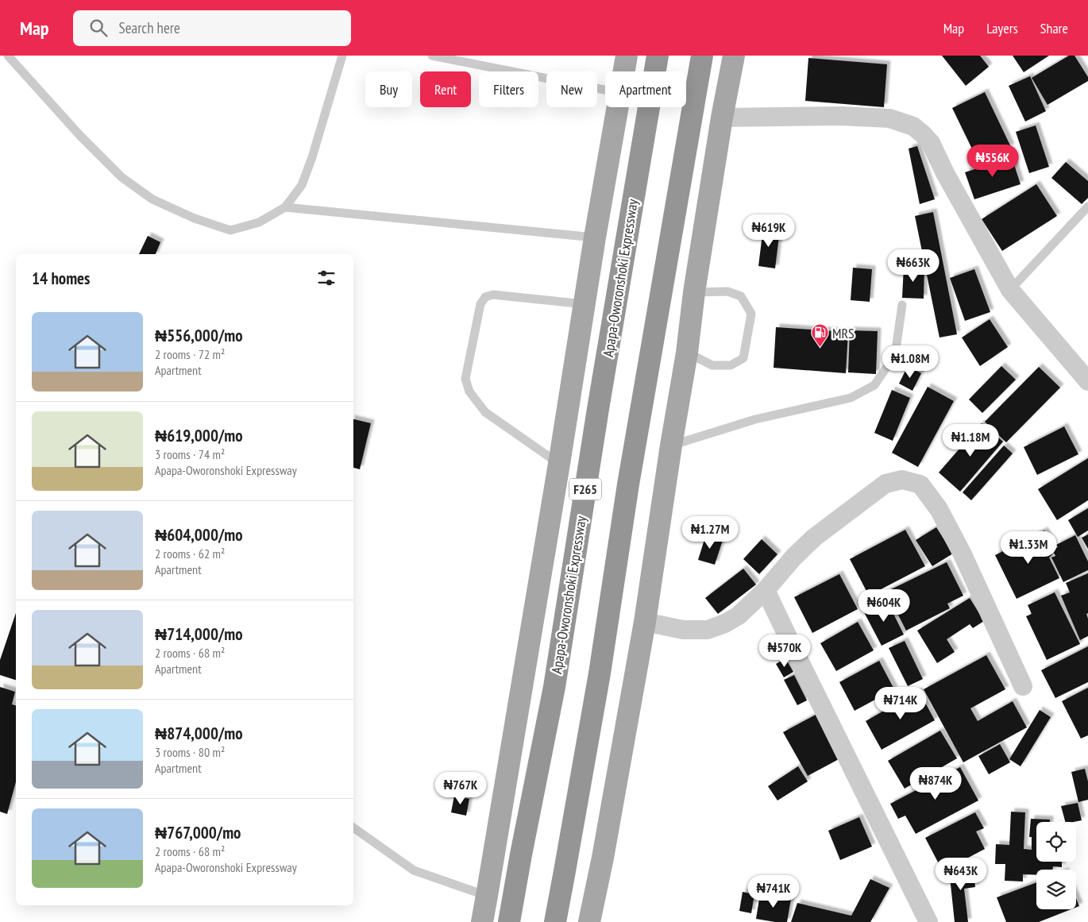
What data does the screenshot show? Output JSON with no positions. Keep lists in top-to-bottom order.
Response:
{
  "streets": {
    "highway": ["Apapa-Oworonshoki Expressway", "F265"]
  },
  "places": {
    "fuel station": ["MRS"]
  },
  "page": {
    "header": "Map",
    "search": "Search here",
    "nav": ["Map", "Layers", "Share"],
    "chip": [
      "Buy",
      "Rent",
      "Filters",
      "New",
      "Apartment"
    ],
    "price": [
      "₦556K",
      "₦619K",
      "₦663K",
      "₦1.08M",
      "₦1.18M",
      "₦1.27M",
      "₦1.33M",
      "₦604K",
      "₦570K",
      "₦714K",
      "₦874K",
      "₦767K",
      "₦643K",
      "₦741K"
    ],
    "heading": "14 homes",
    "list": [
      {
        "name": "₦556,000/mo",
        "note": "2 rooms · 72 m² · Apartment"
      },
      {
        "name": "₦619,000/mo",
        "note": "3 rooms · 74 m² · Apapa-Oworonshoki Expressway"
      },
      {
        "name": "₦604,000/mo",
        "note": "2 rooms · 62 m² · Apartment"
      },
      {
        "name": "₦714,000/mo",
        "note": "2 rooms · 68 m² · Apartment"
      },
      {
        "name": "₦874,000/mo",
        "note": "3 rooms · 80 m² · Apartment"
      },
      {
        "name": "₦767,000/mo",
        "note": "2 rooms · 68 m² · Apapa-Oworonshoki Expressway"
      }
    ]
  }
}
